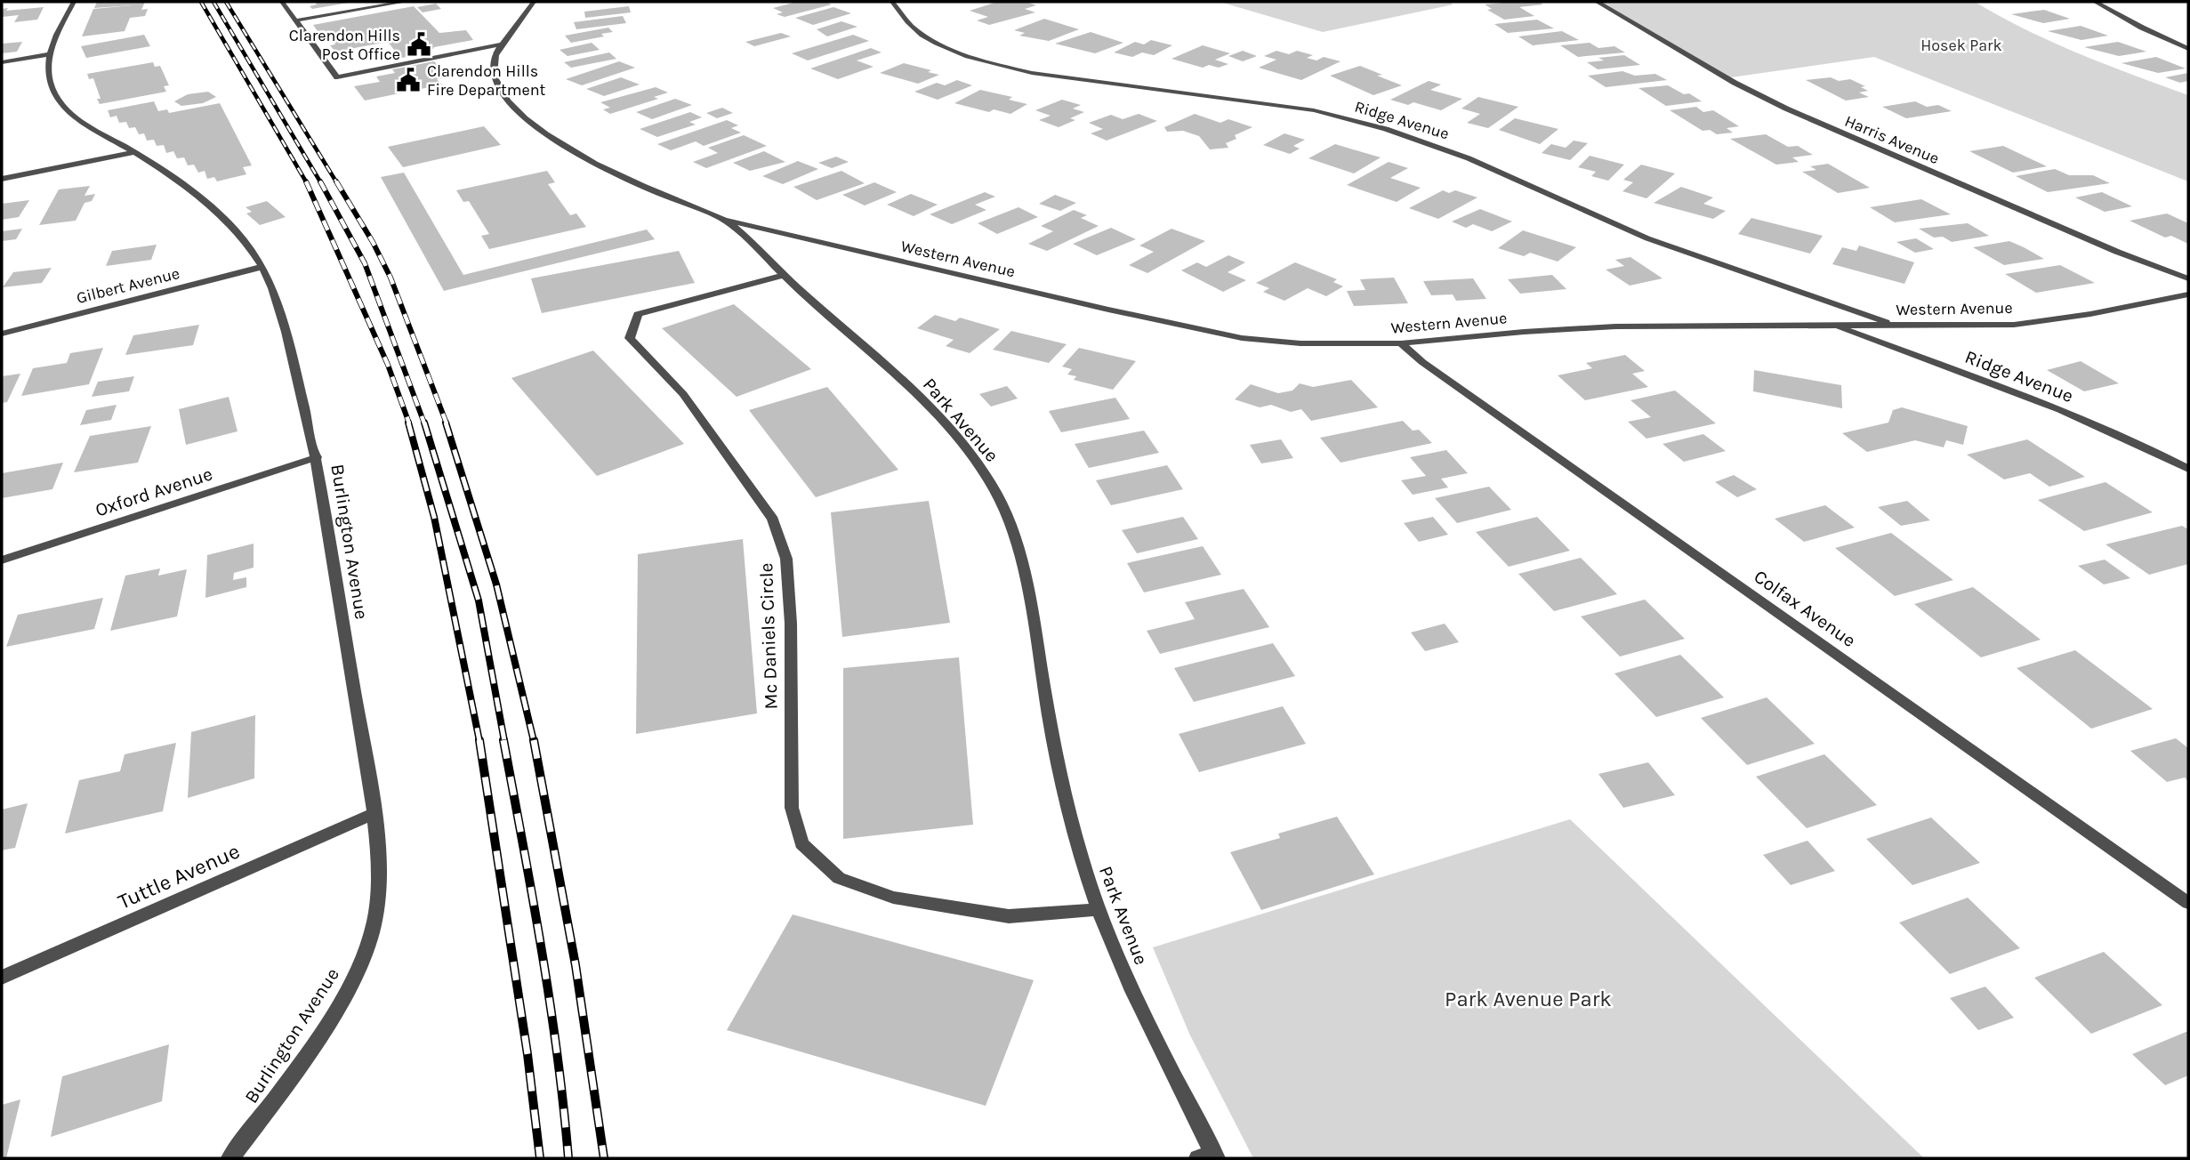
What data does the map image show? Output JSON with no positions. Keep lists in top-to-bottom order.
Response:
{
  "streets": {
    "street": [
      "Ridge Avenue",
      "Harris Avenue",
      "Western Avenue",
      "Gilbert Avenue",
      "Park Avenue",
      "Oxford Avenue",
      "Burlington Avenue",
      "Colfax Avenue",
      "Mc Daniels Circle",
      "Tuttle Avenue"
    ]
  },
  "crossings": [
    ["Ridge Avenue", "Western Avenue"],
    ["Western Avenue", "Park Avenue"],
    ["Western Avenue", "Colfax Avenue"],
    ["Gilbert Avenue", "Burlington Avenue"],
    ["Park Avenue", "Mc Daniels Circle"],
    ["Oxford Avenue", "Burlington Avenue"],
    ["Burlington Avenue", "Tuttle Avenue"]
  ],
  "parks": ["Hosek Park", "Park Avenue Park"],
  "places": {
    "public building": ["Clarendon Hills Post Office", "Clarendon Hills Fire Department"]
  }
}
